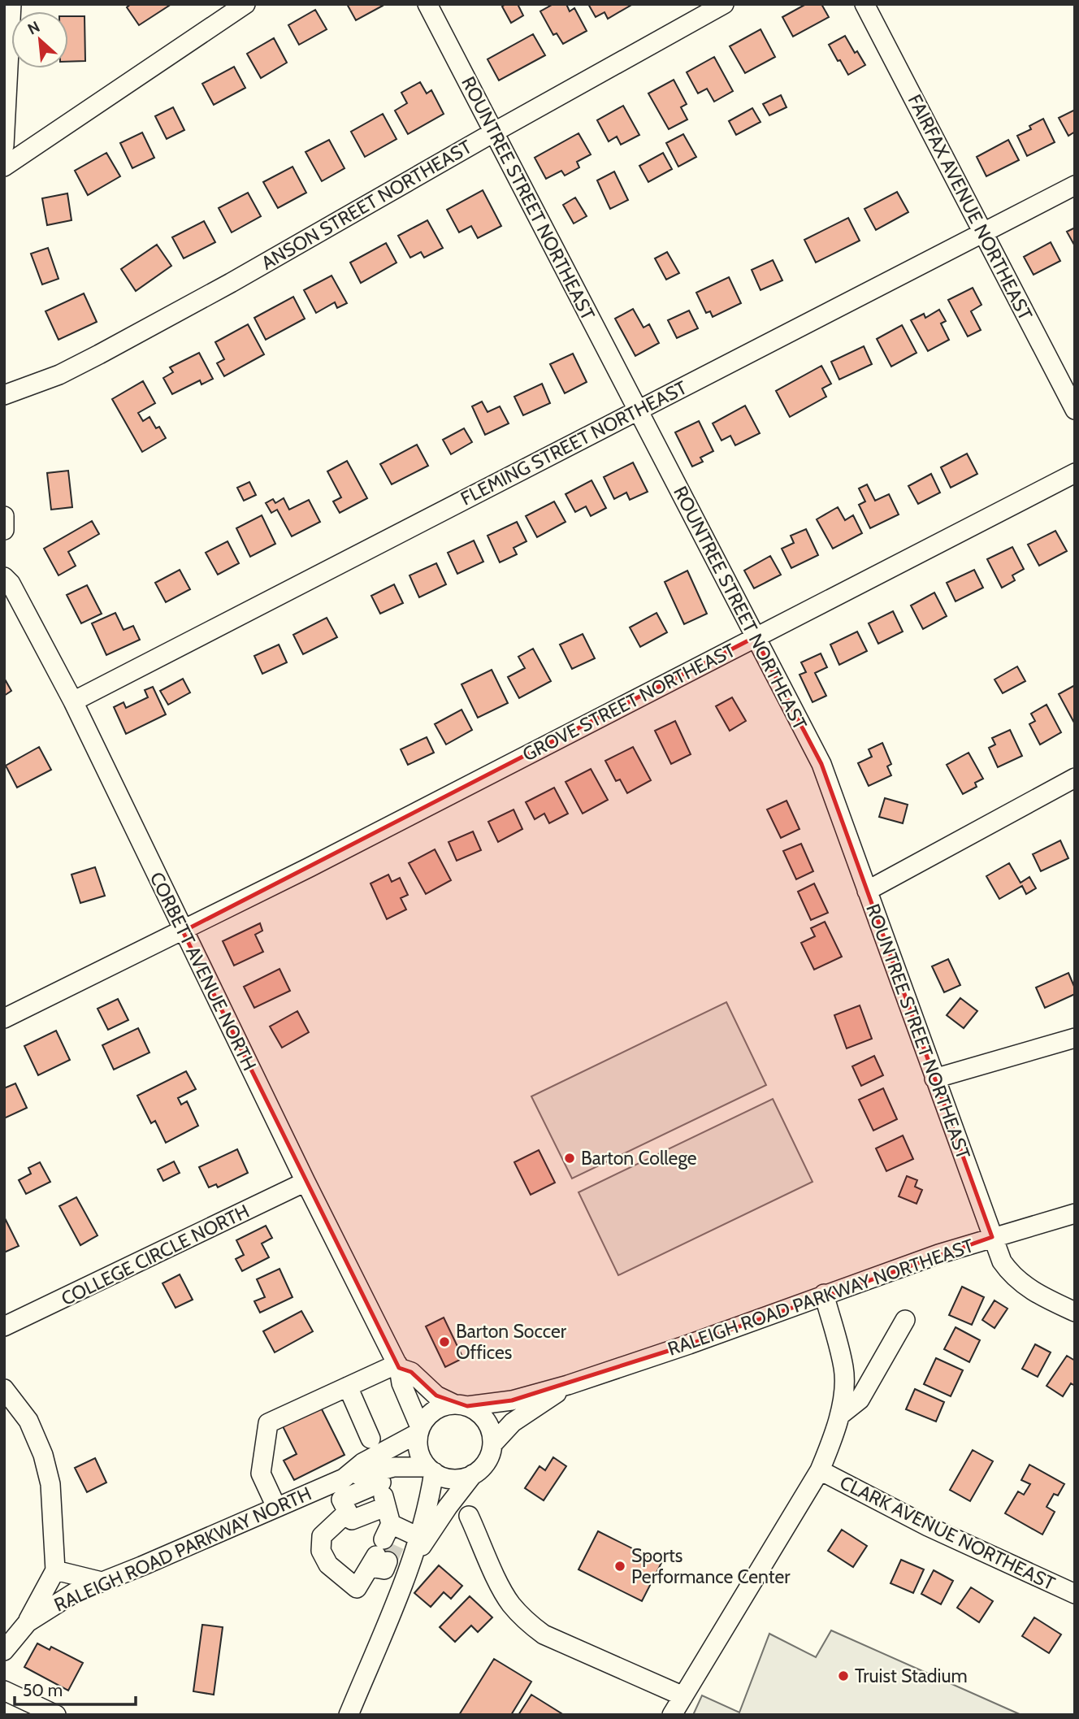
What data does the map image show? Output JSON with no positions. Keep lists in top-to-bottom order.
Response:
{
  "streets": {
    "street": [
      "ROUNTREE STREET NORTHEAST",
      "ANSON STREET NORTHEAST",
      "FAIRFAX AVENUE NORTHEAST",
      "FLEMING STREET NORTHEAST",
      "GROVE STREET NORTHEAST",
      "CORBETT AVENUE NORTH",
      "COLLEGE CIRCLE NORTH",
      "RALEIGH ROAD PARKWAY NORTHEAST",
      "CLARK AVENUE NORTHEAST",
      "RALEIGH ROAD PARKWAY NORTH"
    ]
  },
  "crossings": [
    ["ROUNTREE STREET NORTHEAST", "ANSON STREET NORTHEAST"],
    ["ROUNTREE STREET NORTHEAST", "FLEMING STREET NORTHEAST"],
    ["ROUNTREE STREET NORTHEAST", "GROVE STREET NORTHEAST"],
    ["ROUNTREE STREET NORTHEAST", "RALEIGH ROAD PARKWAY NORTHEAST"],
    ["FAIRFAX AVENUE NORTHEAST", "FLEMING STREET NORTHEAST"],
    ["FLEMING STREET NORTHEAST", "CORBETT AVENUE NORTH"],
    ["GROVE STREET NORTHEAST", "CORBETT AVENUE NORTH"],
    ["CORBETT AVENUE NORTH", "COLLEGE CIRCLE NORTH"],
    ["CORBETT AVENUE NORTH", "RALEIGH ROAD PARKWAY NORTHEAST"],
    ["CORBETT AVENUE NORTH", "RALEIGH ROAD PARKWAY NORTH"],
    ["RALEIGH ROAD PARKWAY NORTHEAST", "RALEIGH ROAD PARKWAY NORTH"]
  ],
  "places": [
    "Barton College",
    "Barton Soccer Offices",
    "Sports Performance Center",
    "Truist Stadium"
  ],
  "scale_bar": "50 m",
  "north": "top left"
}
